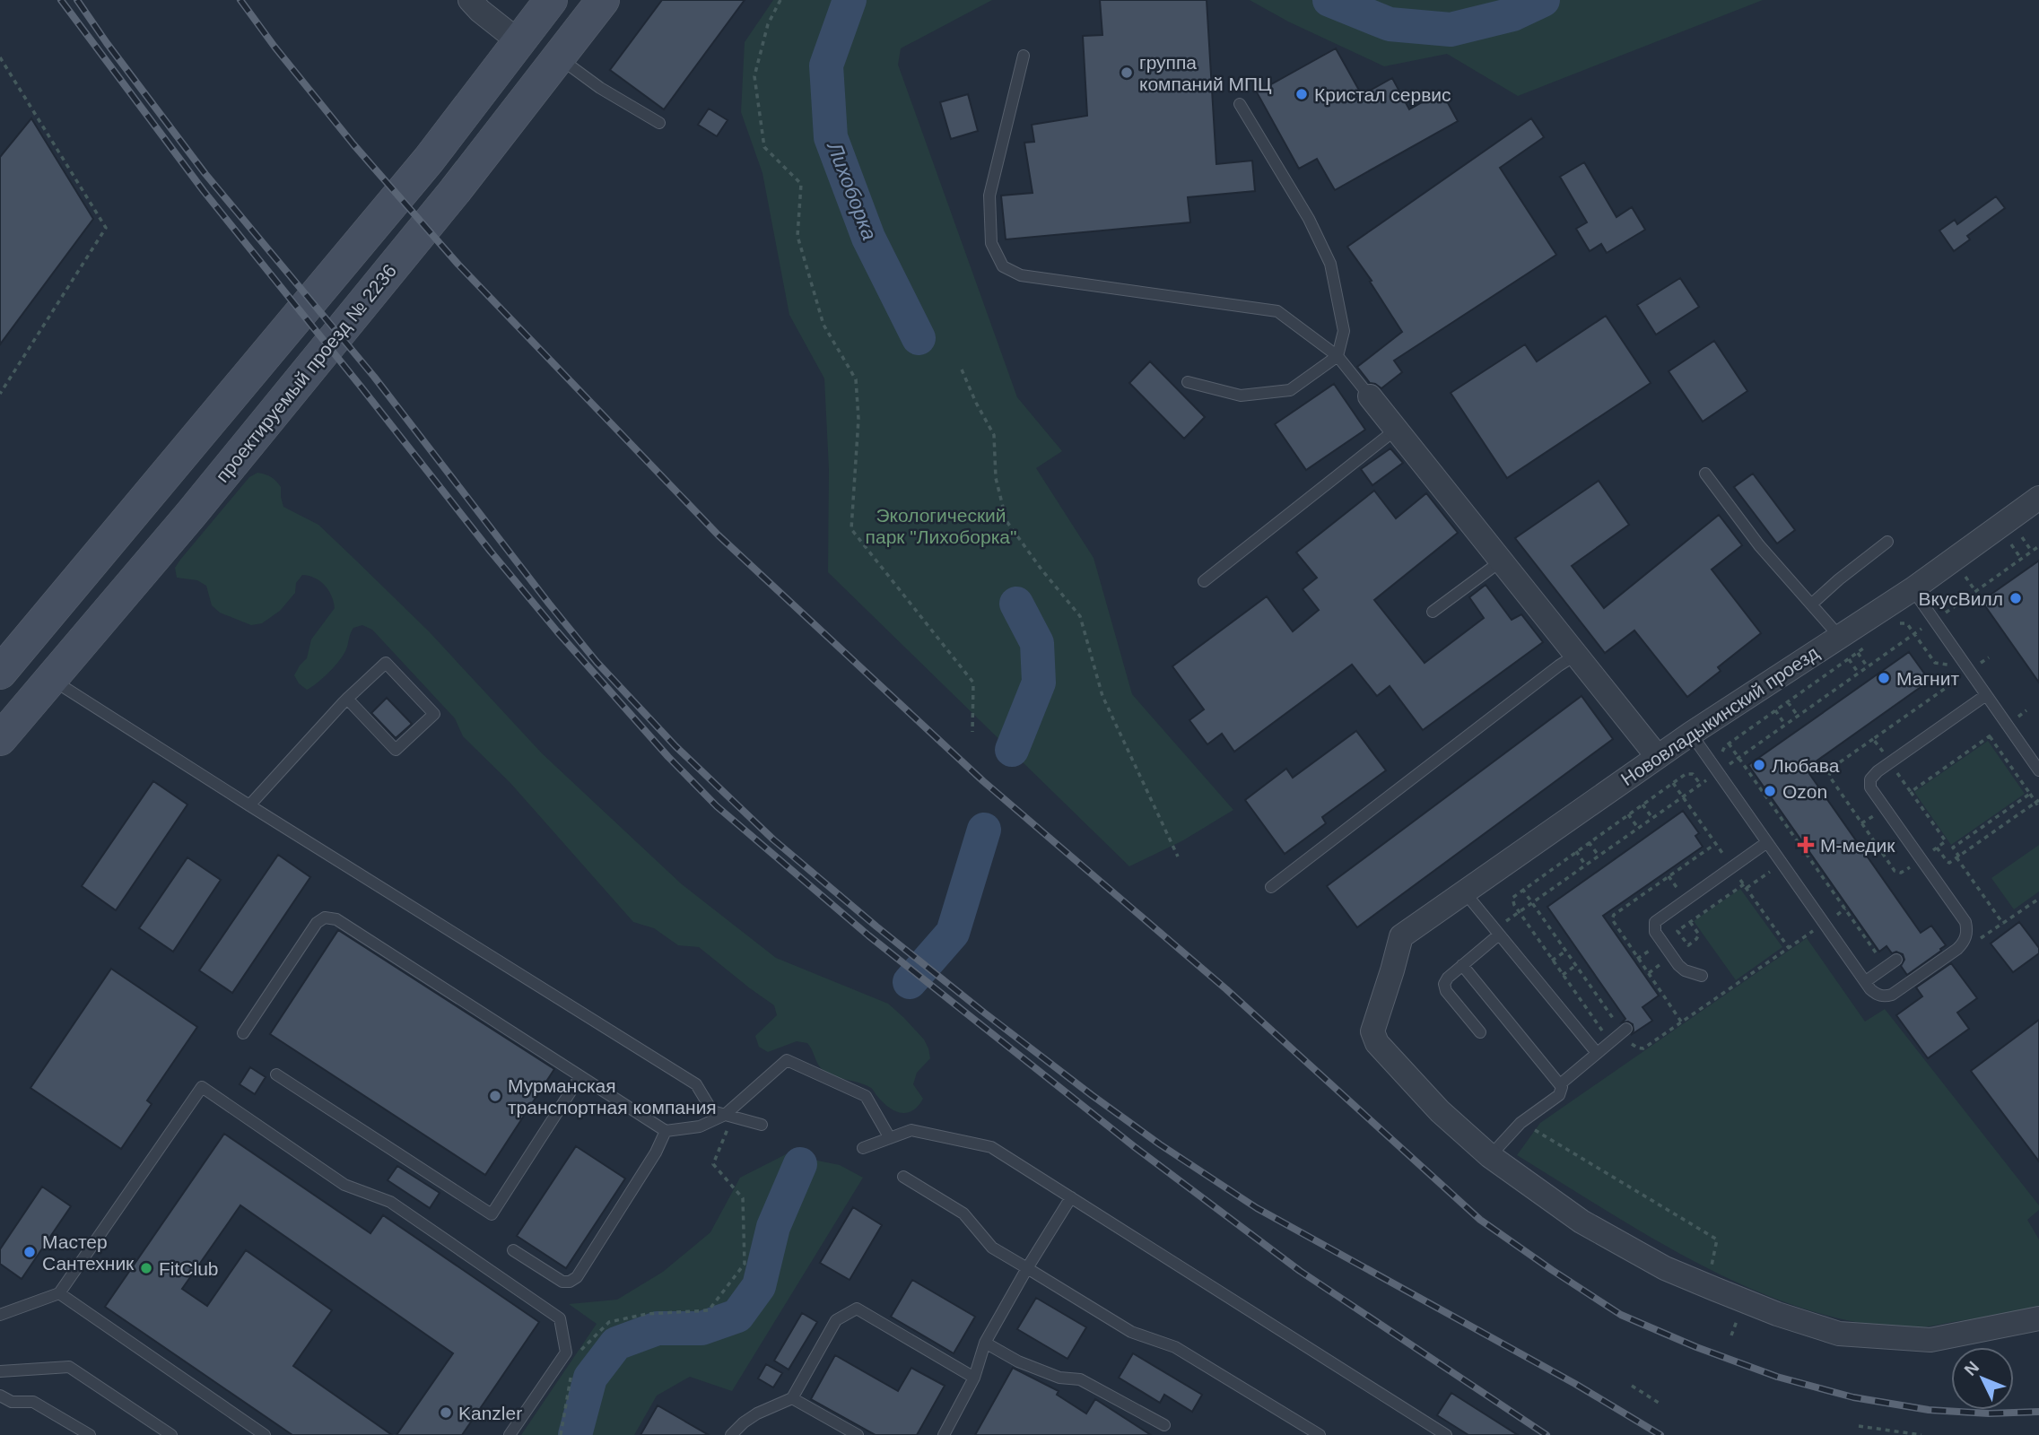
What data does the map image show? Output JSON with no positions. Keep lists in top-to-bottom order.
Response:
{
  "streets": {
    "main road": ["проектируемый проезд № 2236"],
    "street": ["Нововладыкинский проезд"]
  },
  "water": ["Лихоборка"],
  "parks": ["Экологический парк \"Лихоборка\""],
  "places": {
    "other": [
      "группа компаний МПЦ",
      "Кристал сервис",
      "ВкусВилл",
      "Магнит",
      "Любава",
      "Ozon",
      "Мурманская транспортная компания",
      "Мастер Сантехник",
      "FitClub",
      "Kanzler"
    ],
    "health": ["М-медик"]
  },
  "north": "top left"
}
